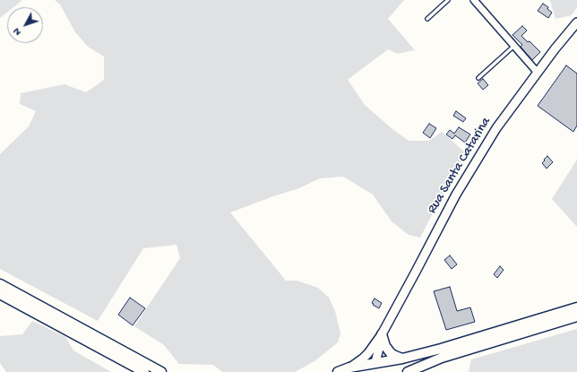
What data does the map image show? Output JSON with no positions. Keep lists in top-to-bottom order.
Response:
{
  "streets": {
    "main road": ["Rua Santa Catarina"]
  },
  "north": "bottom left"
}
